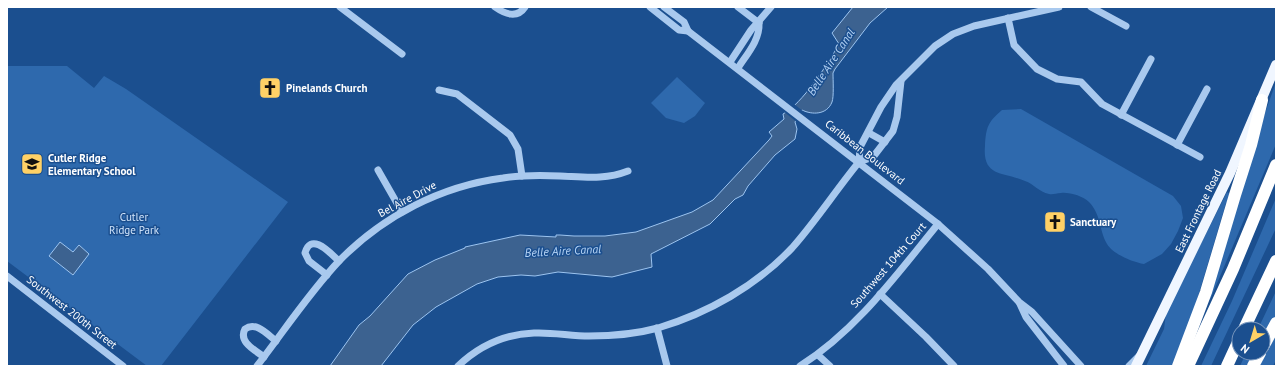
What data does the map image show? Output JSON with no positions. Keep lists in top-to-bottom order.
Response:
{
  "streets": {
    "main road": ["East Frontage Road"],
    "street": [
      "Caribbean Boulevard",
      "Bel Aire Drive",
      "Southwest 104th Court",
      "Southwest 200th Street"
    ]
  },
  "crossings": [
    ["Caribbean Boulevard", "Southwest 104th Court"]
  ],
  "water": ["Belle Aire Canal"],
  "parks": ["Cutler Ridge Park"],
  "places": {
    "church": ["Pinelands Church", "Sanctuary"],
    "school or university": ["Cutler Ridge Elementary School"]
  },
  "north": "bottom left"
}
